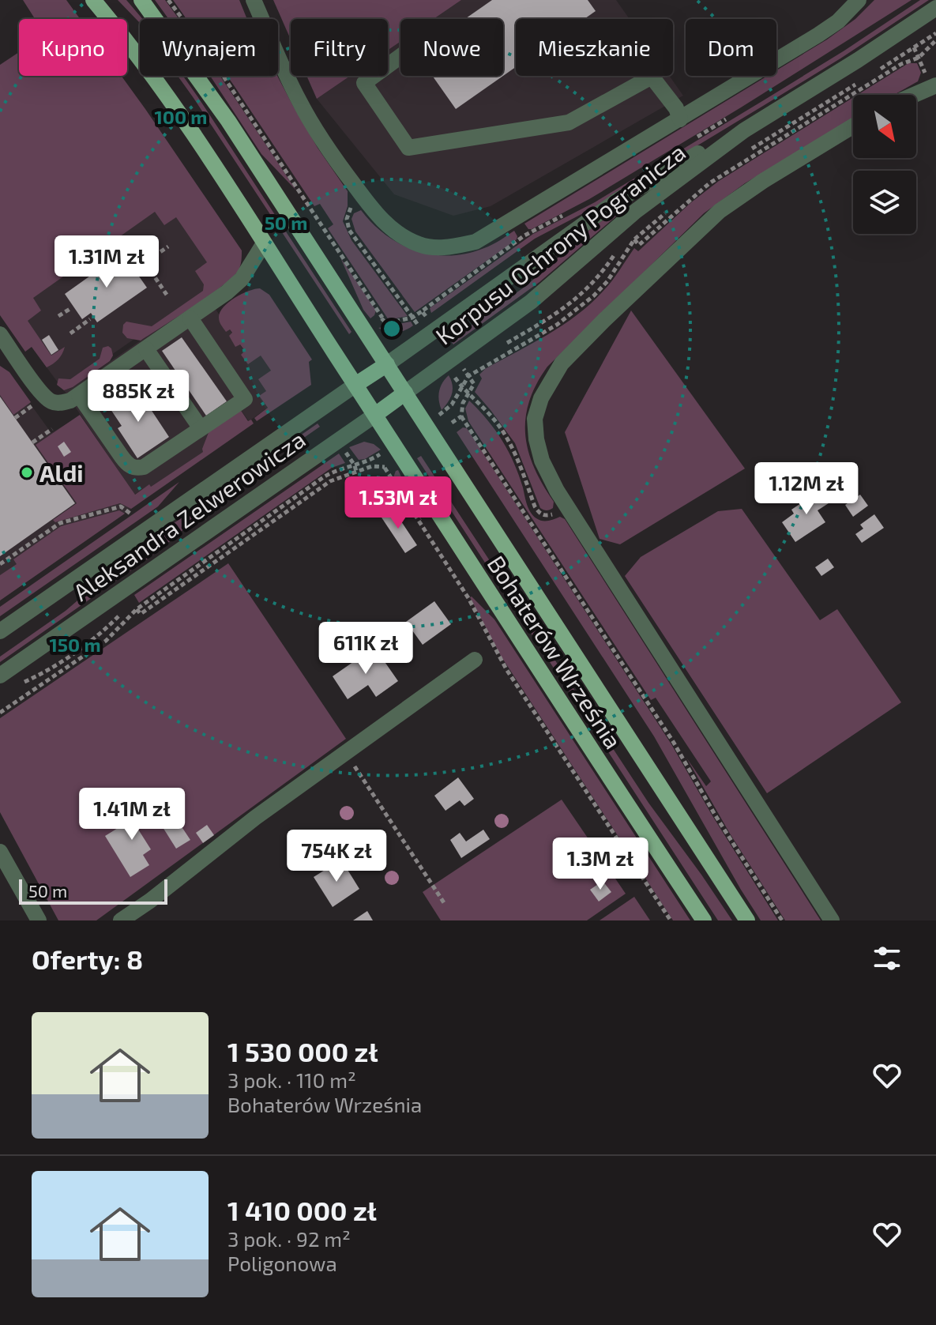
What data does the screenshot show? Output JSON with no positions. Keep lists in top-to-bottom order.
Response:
{
  "streets": {
    "main road": ["Aleksandra Zelwerowicza", "Bohaterów Września"],
    "street": ["Korpusu Ochrony Pogranicza"]
  },
  "crossings": [
    ["Korpusu Ochrony Pogranicza", "Aleksandra Zelwerowicza"],
    ["Korpusu Ochrony Pogranicza", "Bohaterów Września"],
    ["Aleksandra Zelwerowicza", "Bohaterów Września"]
  ],
  "places": ["Aldi"],
  "scale_bar": "50 m",
  "north": "bottom right",
  "page": {
    "chip": [
      "Kupno",
      "Wynajem",
      "Filtry",
      "Nowe",
      "Mieszkanie",
      "Dom"
    ],
    "price": [
      "1.31M zł",
      "885K zł",
      "1.12M zł",
      "1.53M zł",
      "611K zł",
      "1.41M zł",
      "754K zł",
      "1.3M zł"
    ],
    "scale": "50 m",
    "heading": "Oferty: 8",
    "list": [
      {
        "name": "1 530 000 zł",
        "note": "3 pok. · 110 m² · Bohaterów Września"
      },
      {
        "name": "1 410 000 zł",
        "note": "3 pok. · 92 m² · Poligonowa"
      }
    ]
  },
  "rings": ["100 m", "50 m", "150 m"]
}
